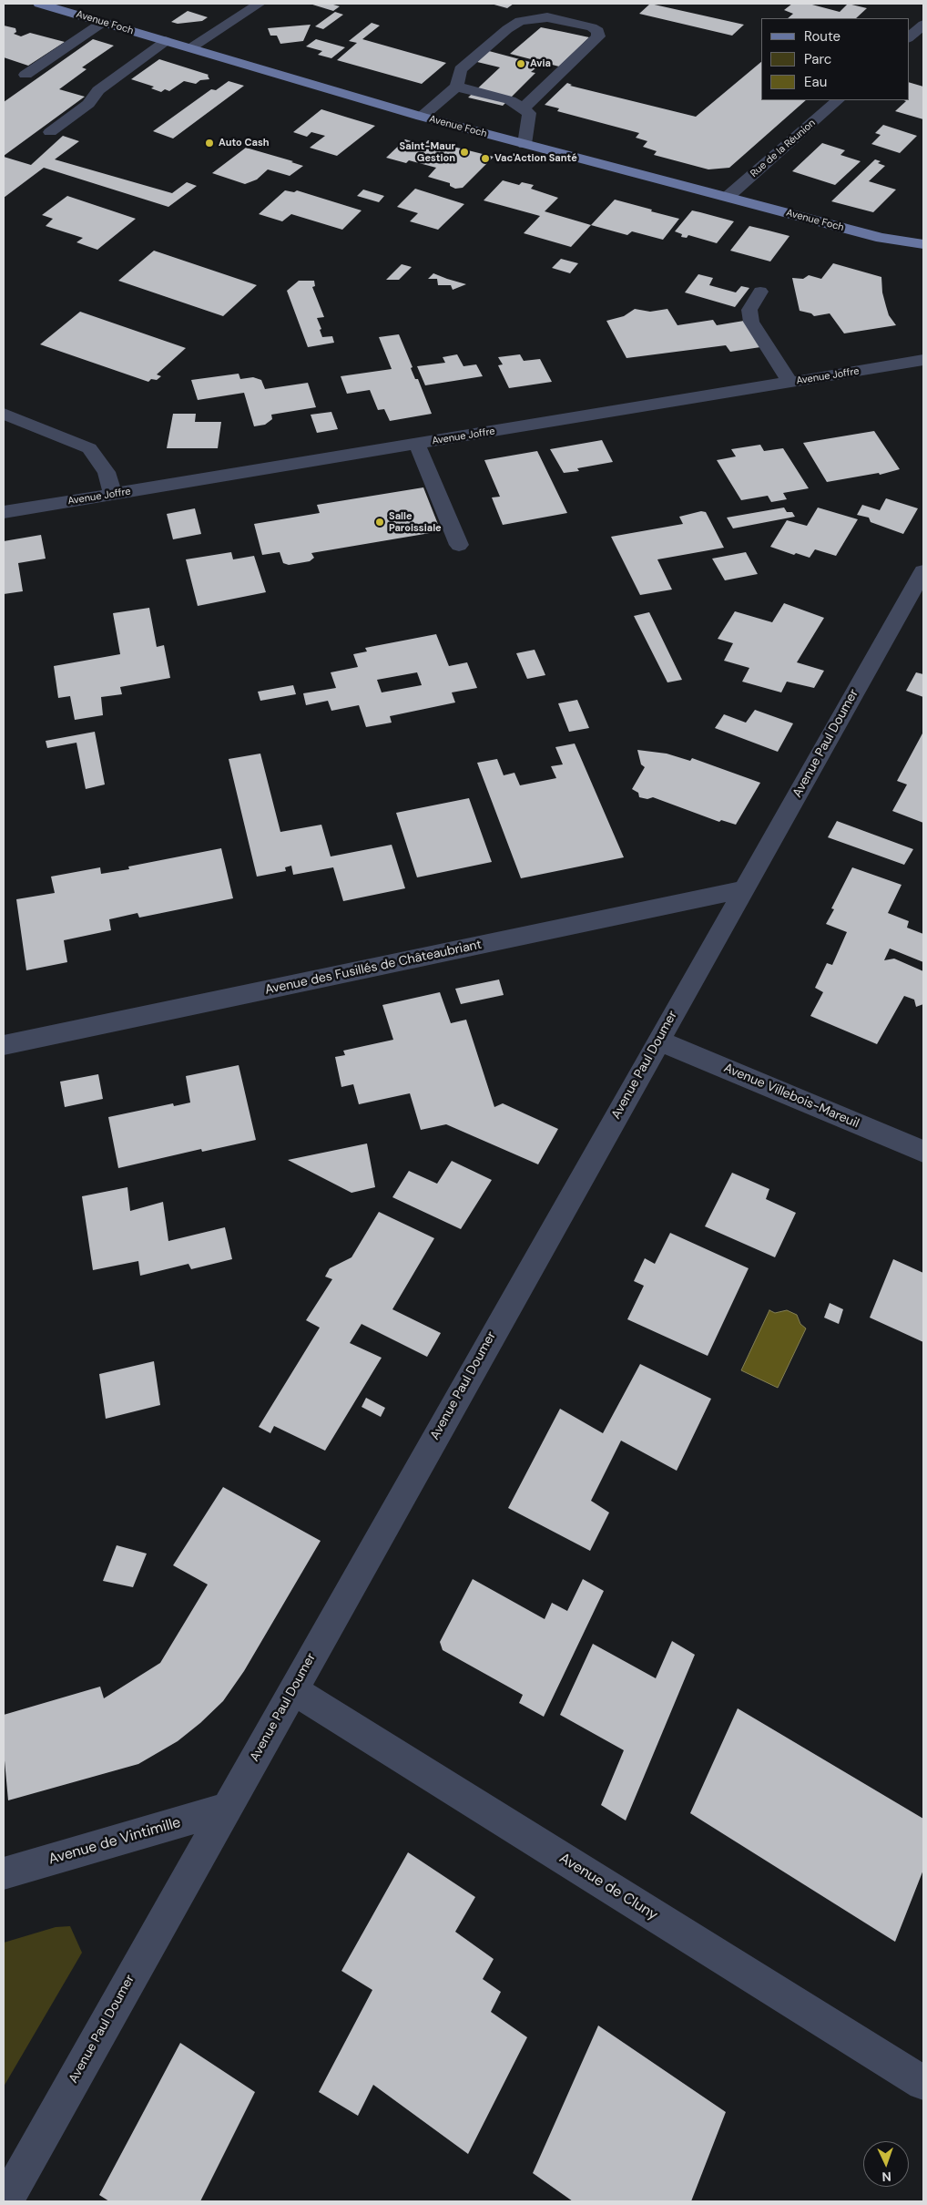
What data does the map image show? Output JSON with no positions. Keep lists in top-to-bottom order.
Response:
{
  "streets": {
    "main road": ["Avenue Foch"],
    "street": [
      "Rue de la Réunion",
      "Avenue Joffre",
      "Avenue Paul Doumer",
      "Avenue des Fusillés de Châteaubriant",
      "Avenue Villebois-Mareuil",
      "Avenue de Vintimille",
      "Avenue de Cluny"
    ]
  },
  "crossings": [
    ["Avenue Foch", "Rue de la Réunion"],
    ["Avenue Paul Doumer", "Avenue des Fusillés de Châteaubriant"],
    ["Avenue Paul Doumer", "Avenue Villebois-Mareuil"],
    ["Avenue Paul Doumer", "Avenue de Vintimille"],
    ["Avenue Paul Doumer", "Avenue de Cluny"]
  ],
  "places": [
    "Avia",
    "Auto Cash",
    "Saint-Maur Gestion",
    "Vac'Action Santé",
    "Salle Paroissiale"
  ],
  "legend": ["Route", "Parc", "Eau"],
  "north": "bottom"
}
